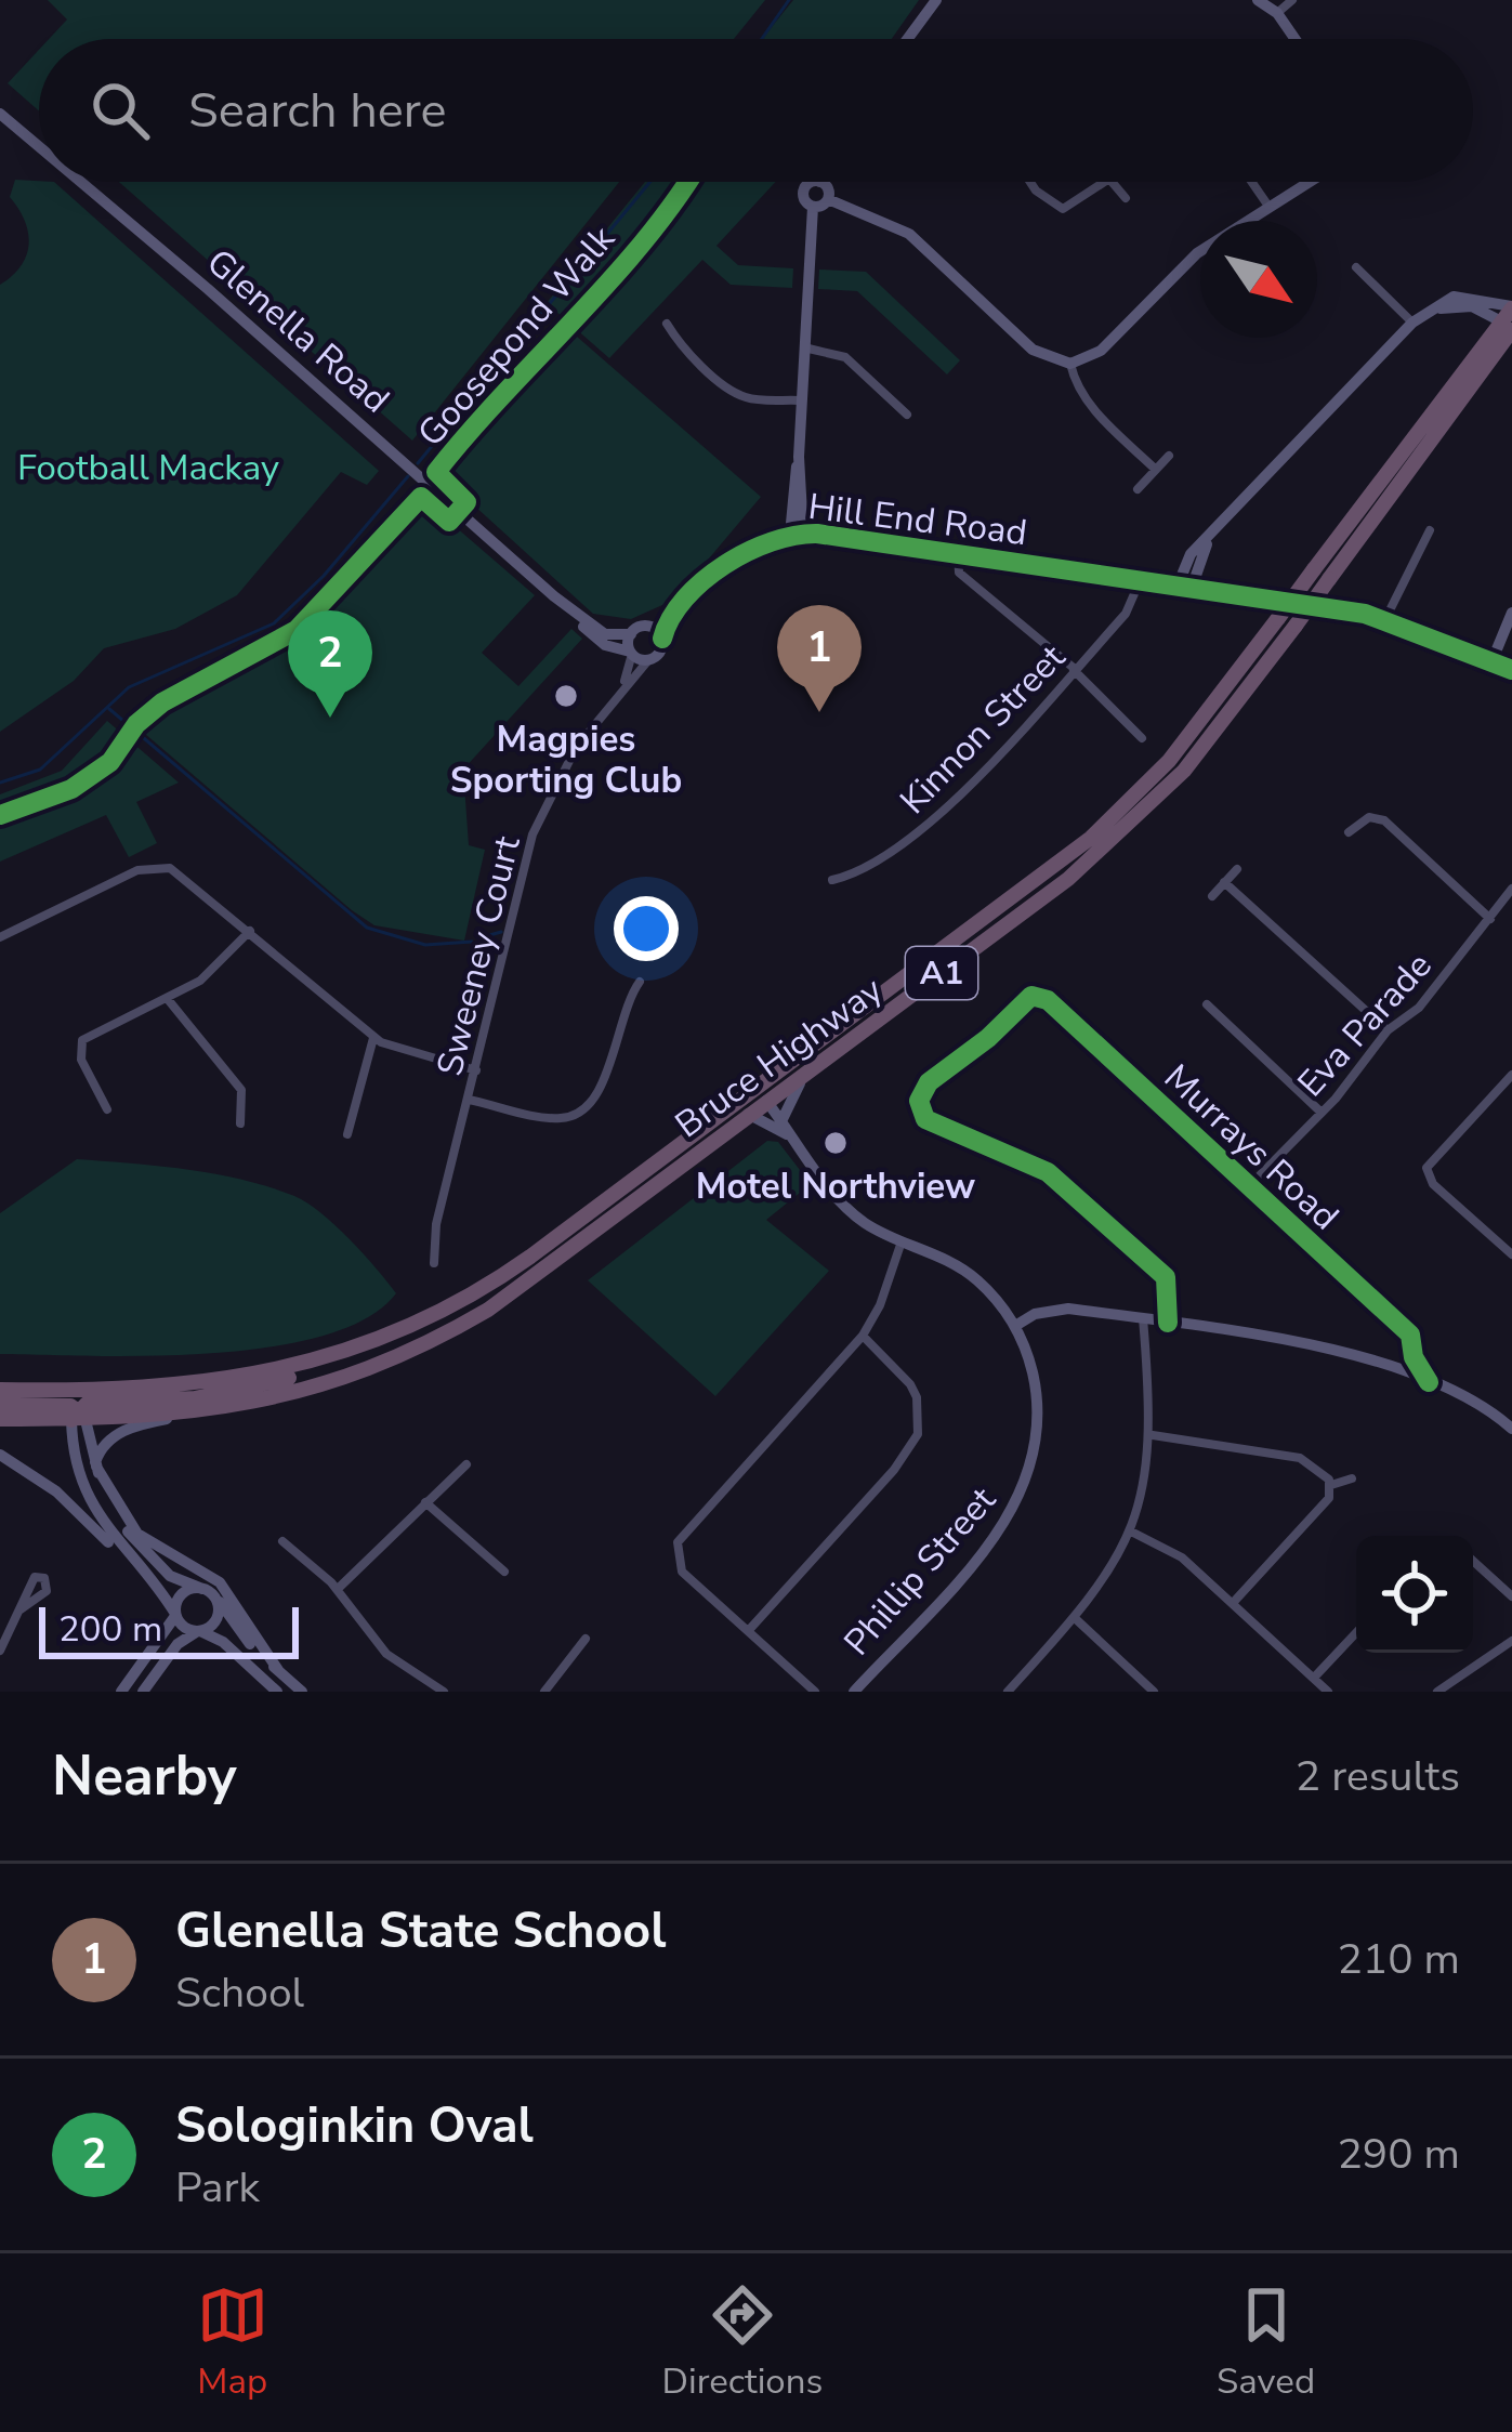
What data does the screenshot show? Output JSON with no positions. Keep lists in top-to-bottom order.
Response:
{
  "streets": {
    "highway": ["A1", "Bruce Highway"],
    "street": [
      "Glenella Road",
      "Hill End Road",
      "Kinnon Street",
      "Sweeney Court",
      "Eva Parade",
      "Murrays Road",
      "Phillip Street"
    ],
    "cycle path": ["Goosepond Walk"]
  },
  "crossings": [
    ["Glenella Road", "Hill End Road"],
    ["Glenella Road", "Sweeney Court"],
    ["Hill End Road", "Kinnon Street"],
    ["Hill End Road", "Sweeney Court"],
    ["Eva Parade", "Murrays Road"],
    ["Bruce Highway", "Phillip Street"]
  ],
  "parks": ["Football Mackay"],
  "places": ["Magpies Sporting Club", "Motel Northview"],
  "scale_bar": "200 m",
  "north": "bottom right",
  "page": {
    "search": "Search here",
    "pins": ["1", "2"],
    "scale": "200 m",
    "heading": ["Nearby", "2 results"],
    "list": [
      {
        "mark": "1",
        "name": "Glenella State School",
        "note": "School",
        "value": "210 m"
      },
      {
        "mark": "2",
        "name": "Sologinkin Oval",
        "note": "Park",
        "value": "290 m"
      }
    ],
    "nav": ["Map", "Directions", "Saved"]
  }
}
